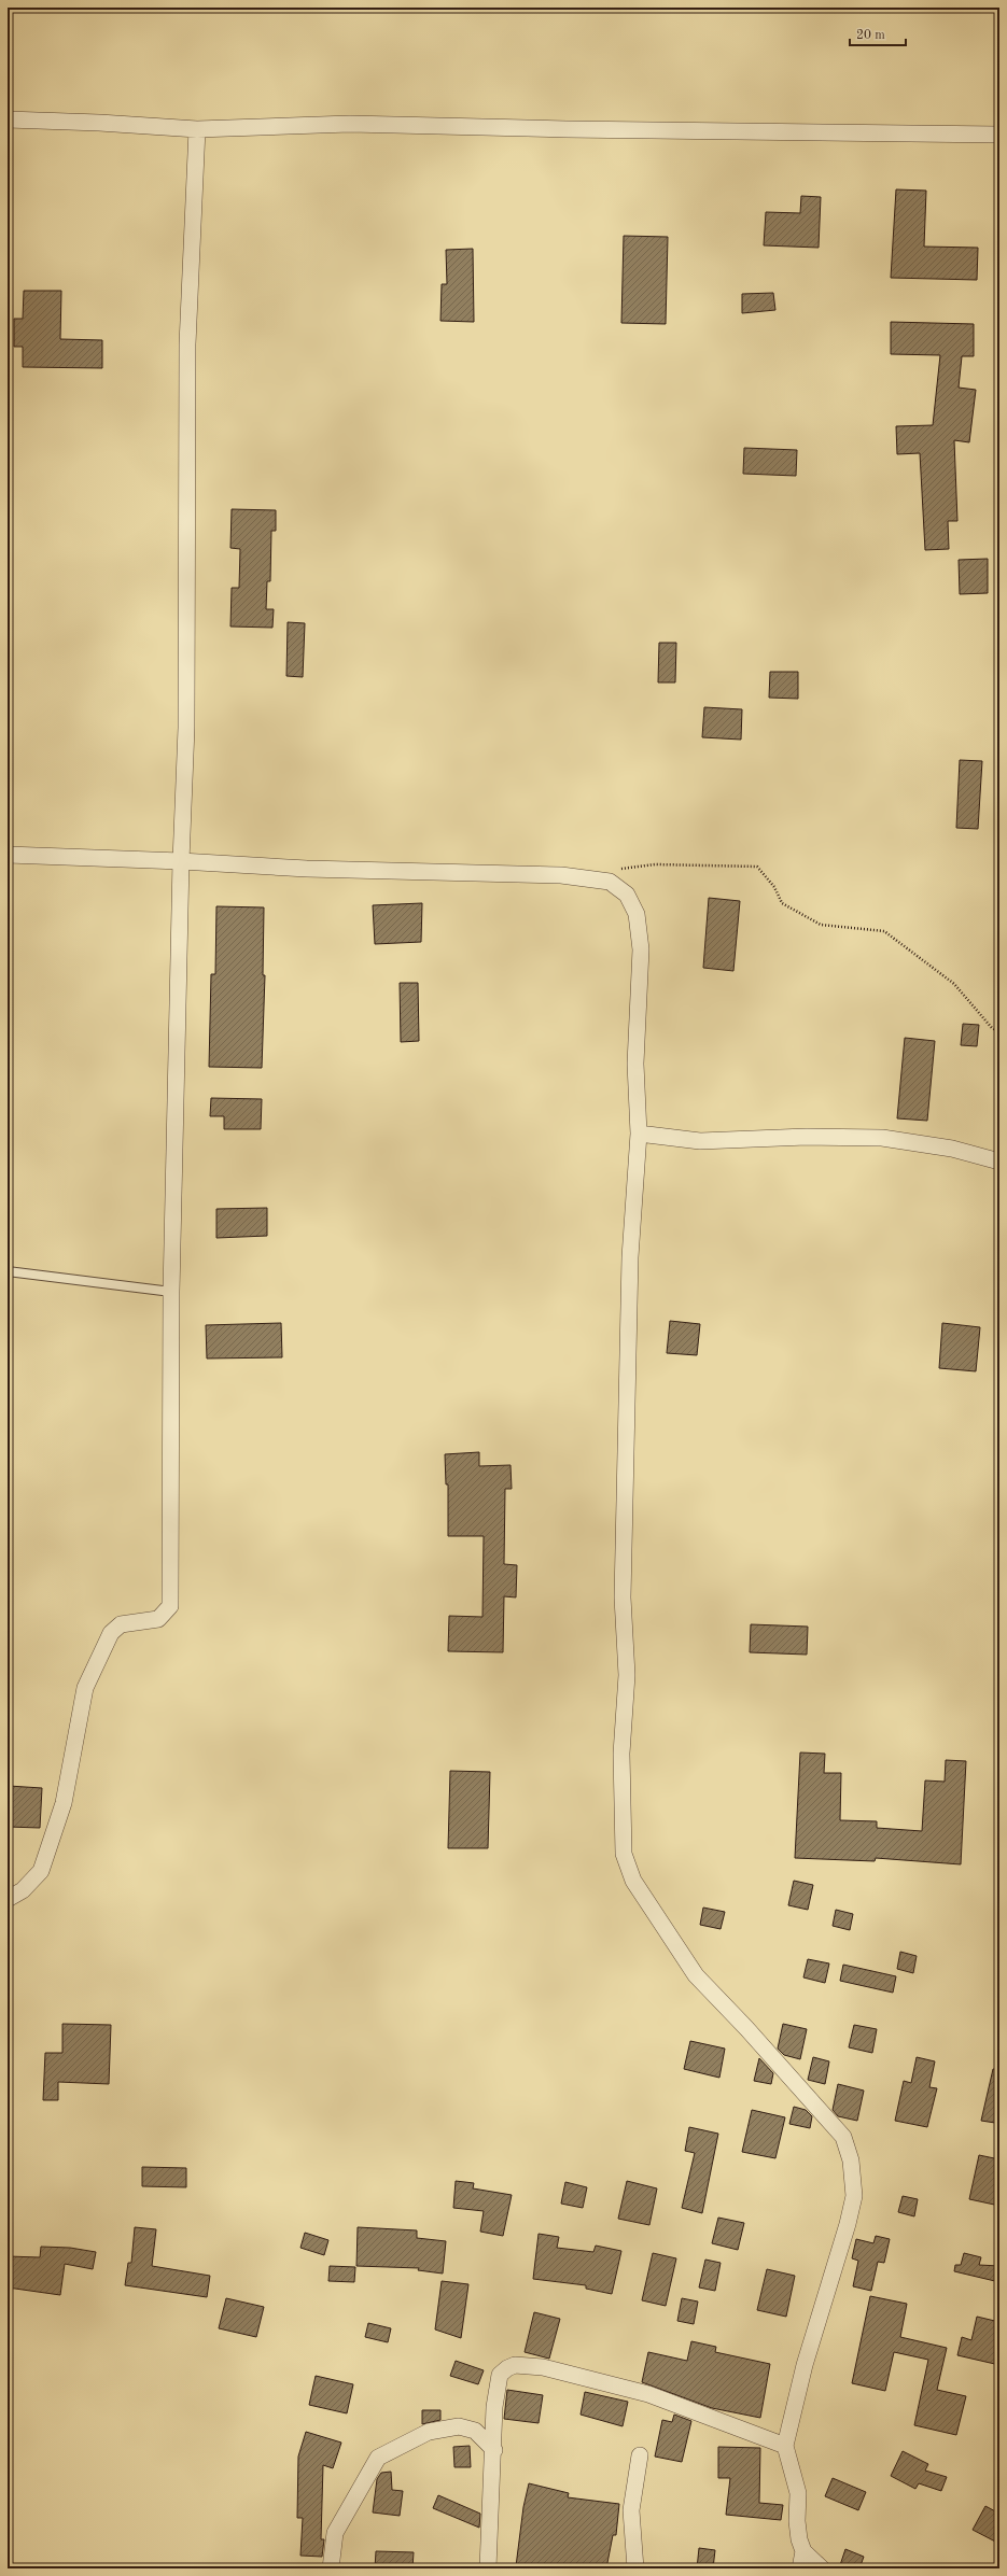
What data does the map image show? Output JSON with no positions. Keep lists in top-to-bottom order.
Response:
{
  "scale_bar": "20 m"
}
